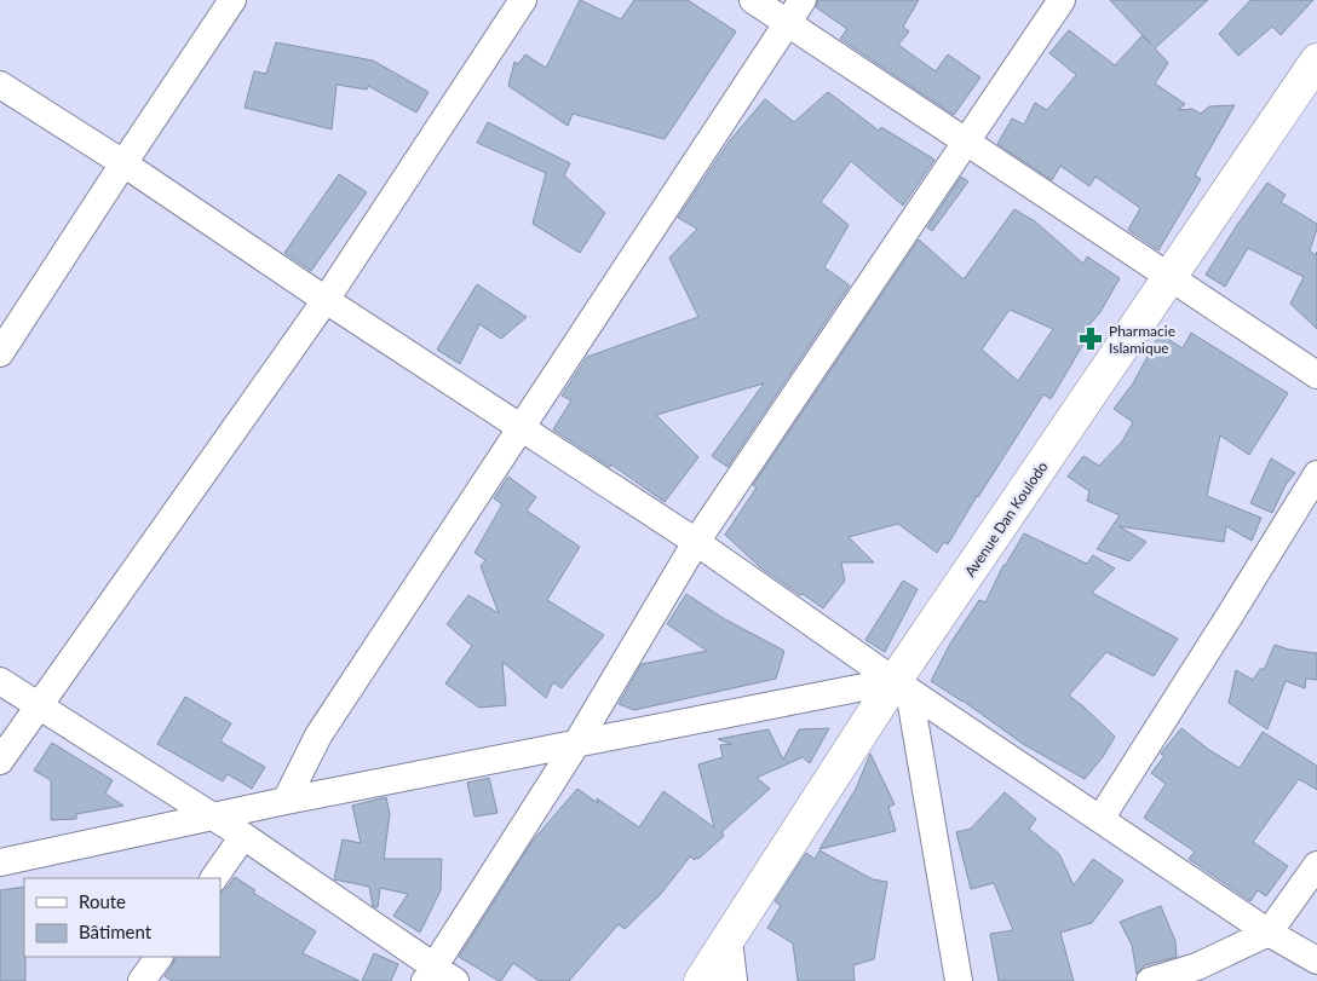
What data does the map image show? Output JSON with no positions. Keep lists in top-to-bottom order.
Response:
{
  "streets": {
    "street": ["Avenue Dan Koulodo"]
  },
  "places": {
    "pharmacy": ["Pharmacie Islamique"]
  },
  "legend": ["Route", "Bâtiment"]
}
